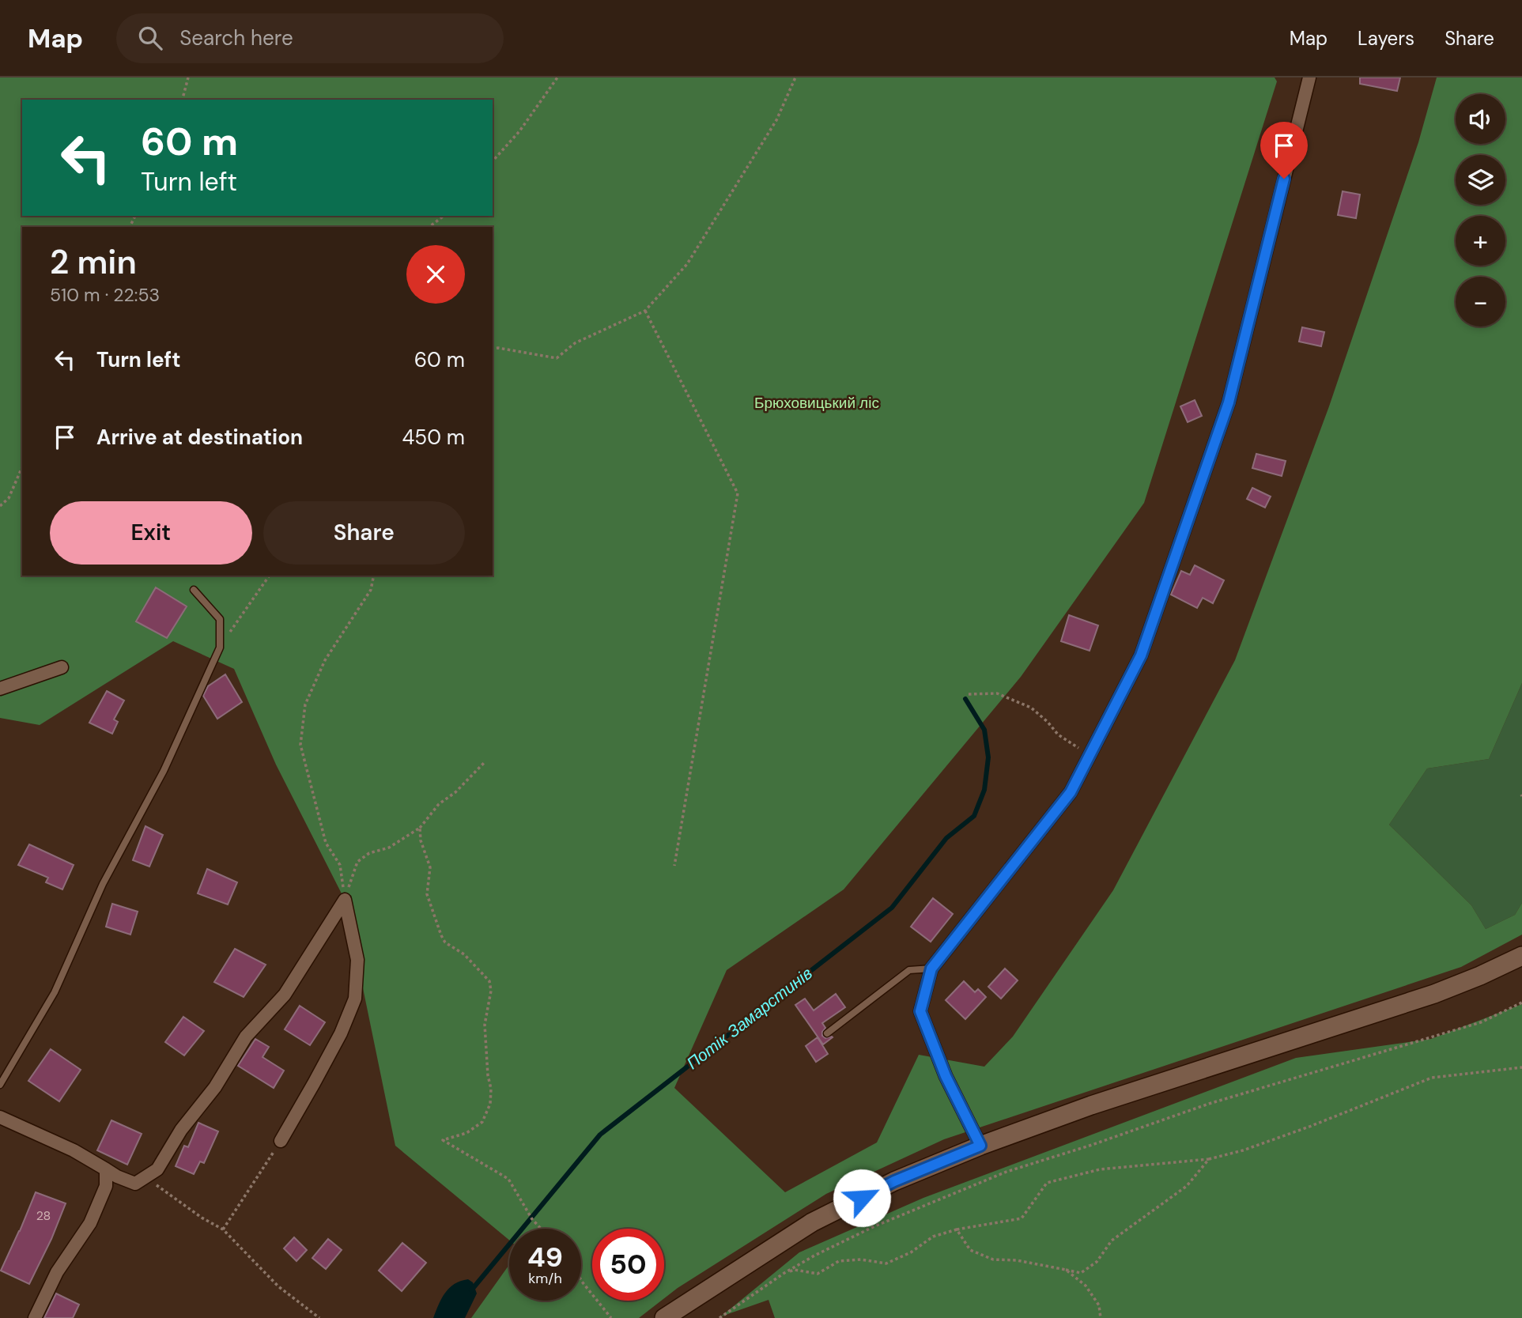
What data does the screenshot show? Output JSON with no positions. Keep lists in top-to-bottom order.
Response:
{
  "water": ["Потік Замарстинів"],
  "parks": ["Брюховицький ліс"],
  "house_numbers": ["28"],
  "page": {
    "header": "Map",
    "search": "Search here",
    "nav": ["Map", "Layers", "Share"],
    "map_buttons": ["+", "−"],
    "turn": ["60 m", "Turn left"],
    "heading": ["2 min", "510 m · 22:53"],
    "list": [
      {
        "name": "Turn left",
        "value": "60 m"
      },
      {
        "name": "Arrive at destination",
        "value": "450 m"
      }
    ],
    "buttons": ["Exit", "Share"],
    "speed": "49 km/h",
    "limit": "50"
  }
}
